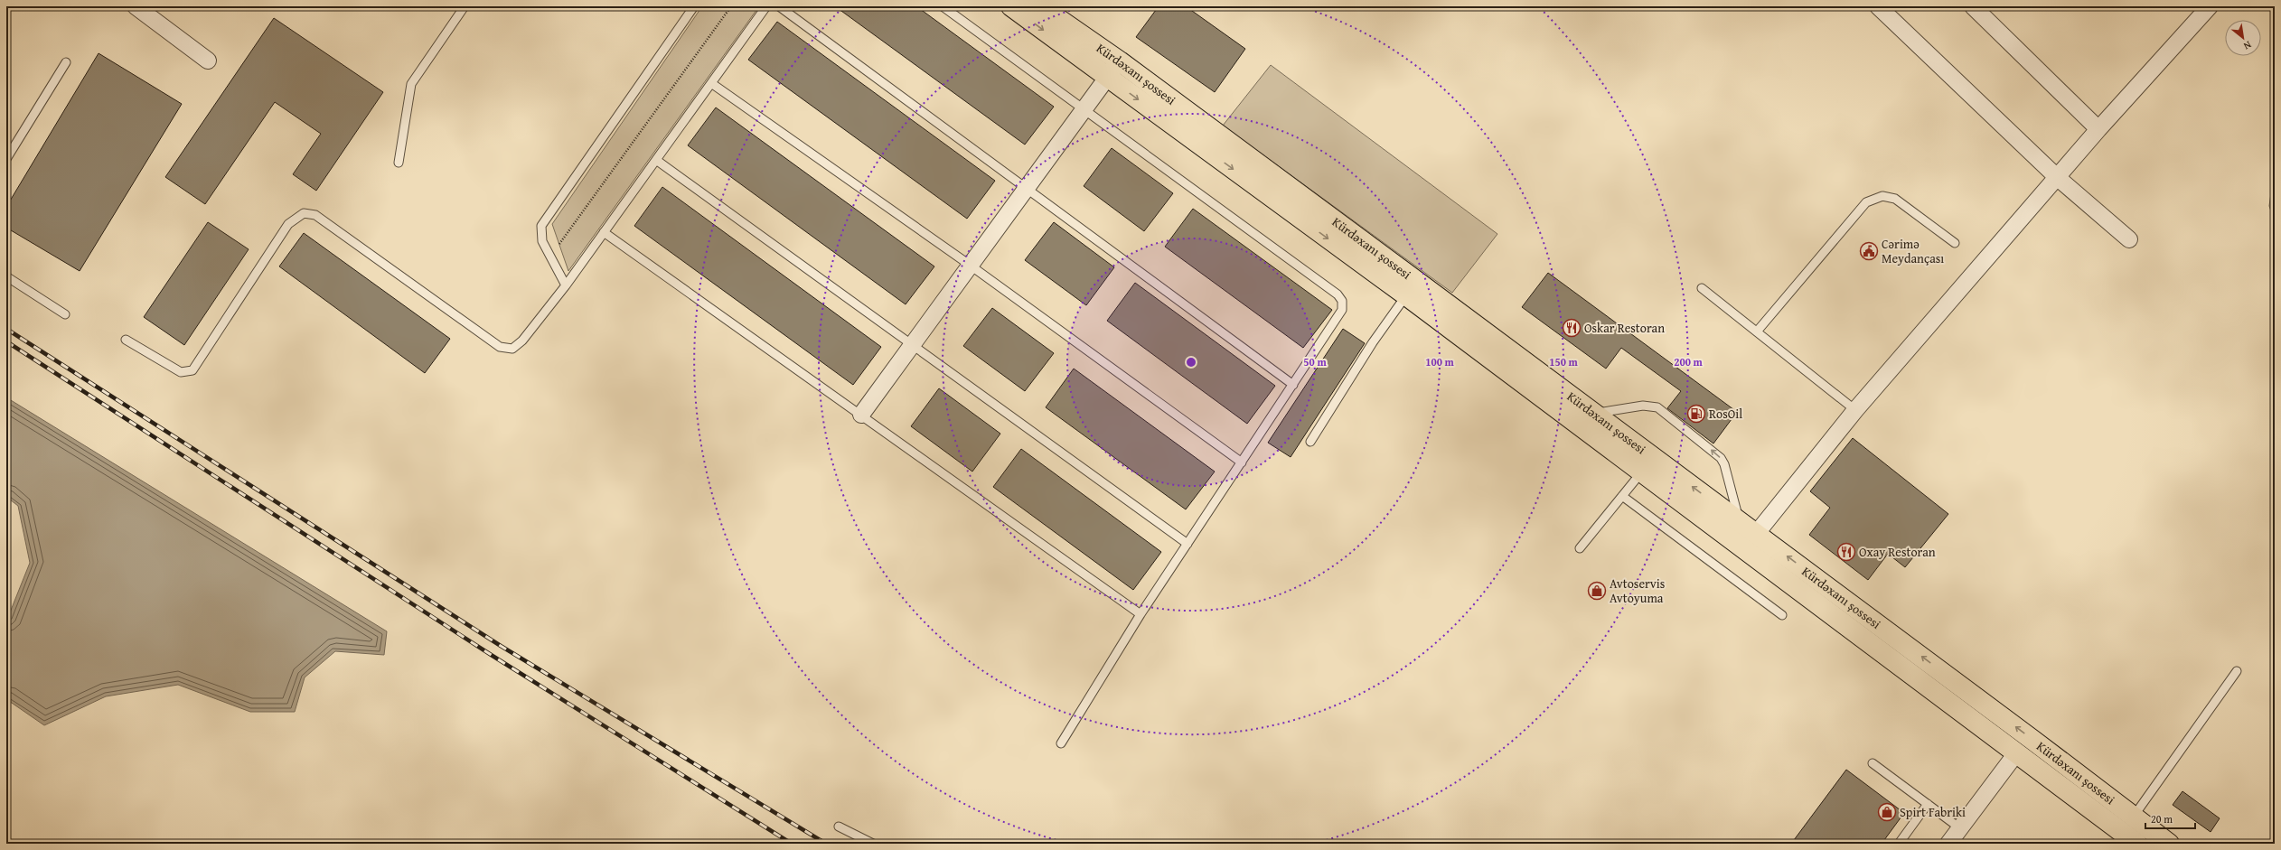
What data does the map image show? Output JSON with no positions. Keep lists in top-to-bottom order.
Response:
{
  "streets": {
    "main road": ["Kürdəxanı şossesi"]
  },
  "places": {
    "public building": ["Cərimə Meydançası"],
    "restaurant": ["Oskar Restoran", "Oxay Restoran"],
    "fuel station": ["RosOil"],
    "shop": ["Avtoservis Avtoyuma", "Spirt Fabriki"]
  },
  "scale_bar": "20 m",
  "north": "bottom right",
  "rings": [
    "50 m",
    "100 m",
    "150 m",
    "200 m"
  ]
}
